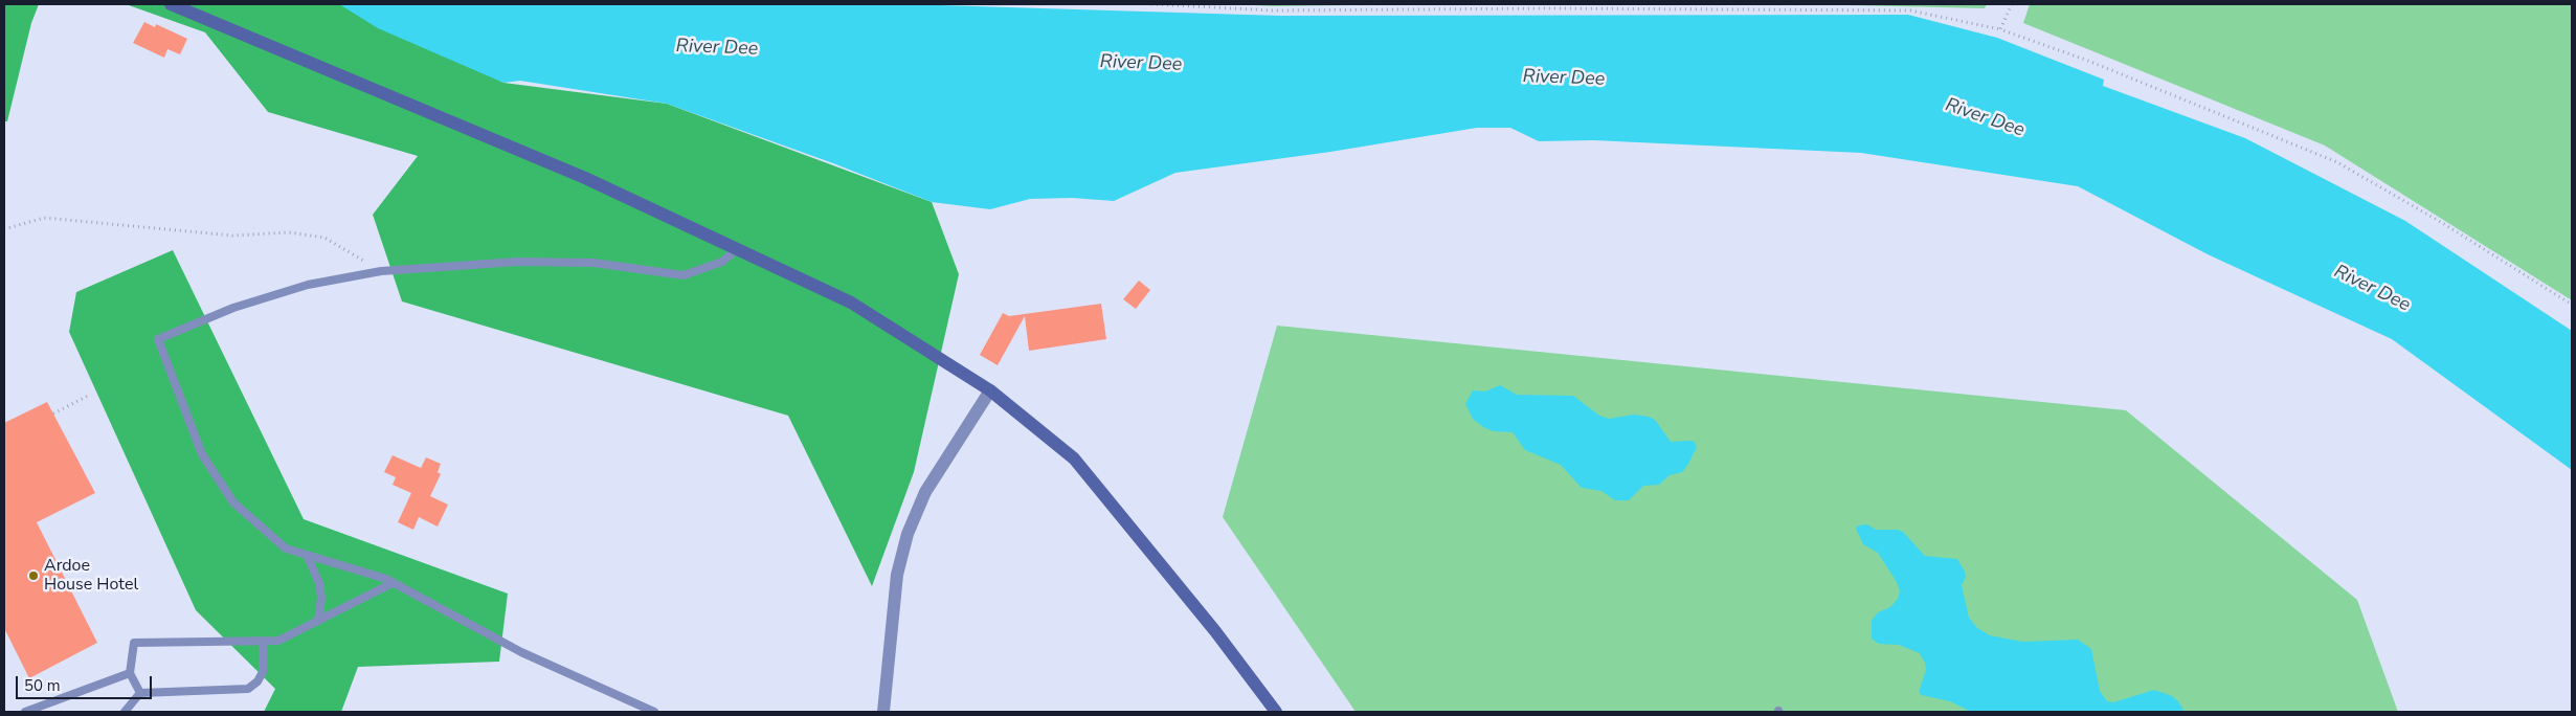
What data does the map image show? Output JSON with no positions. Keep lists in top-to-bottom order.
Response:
{
  "water": ["River Dee"],
  "places": ["Ardoe House Hotel"],
  "scale_bar": "50 m"
}
